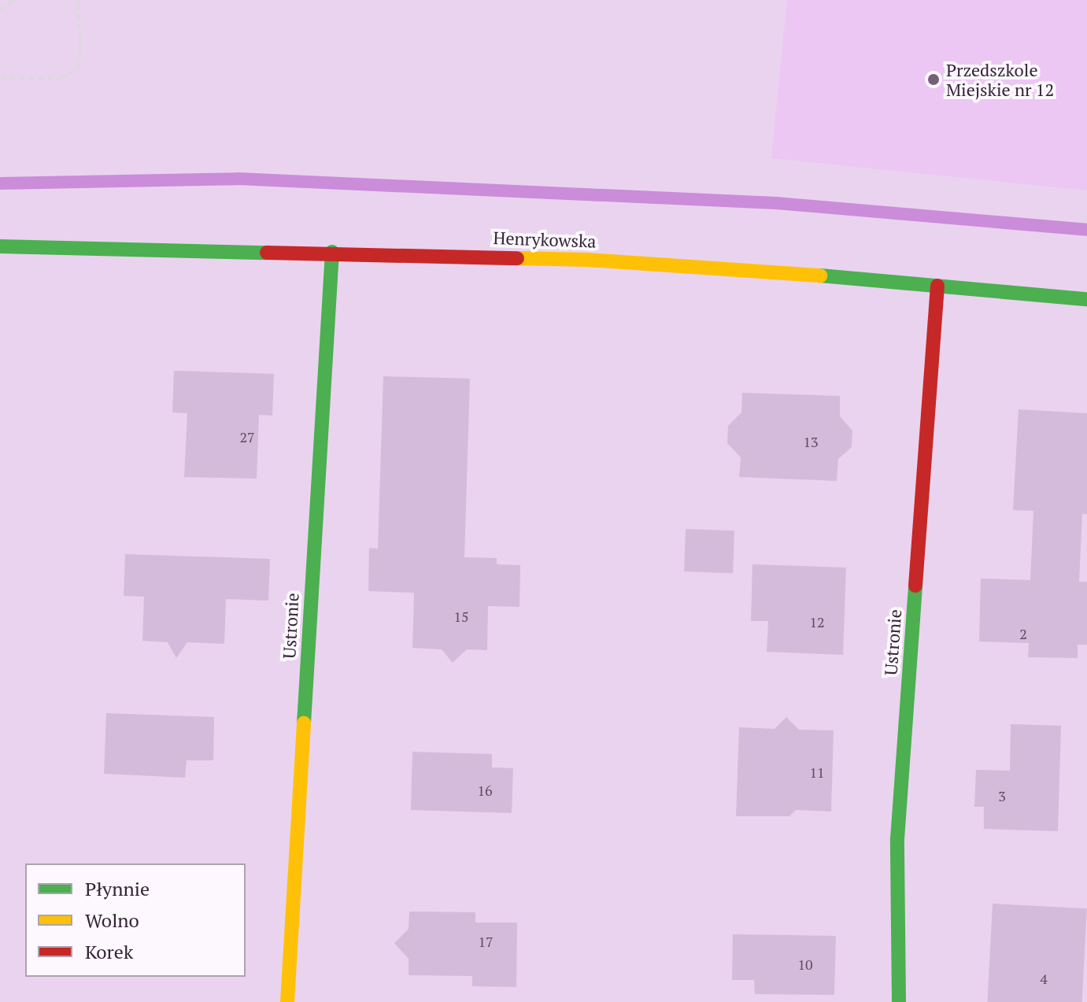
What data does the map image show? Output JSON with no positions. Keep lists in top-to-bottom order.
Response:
{
  "streets": {
    "street": ["Henrykowska", "Ustronie"]
  },
  "crossings": [
    ["Henrykowska", "Ustronie"]
  ],
  "places": ["Przedszkole Miejskie nr 12"],
  "house_numbers": [
    "27",
    "13",
    "15",
    "12",
    "2",
    "11",
    "16",
    "3",
    "17",
    "10",
    "4"
  ],
  "legend": ["Płynnie", "Wolno", "Korek"]
}
